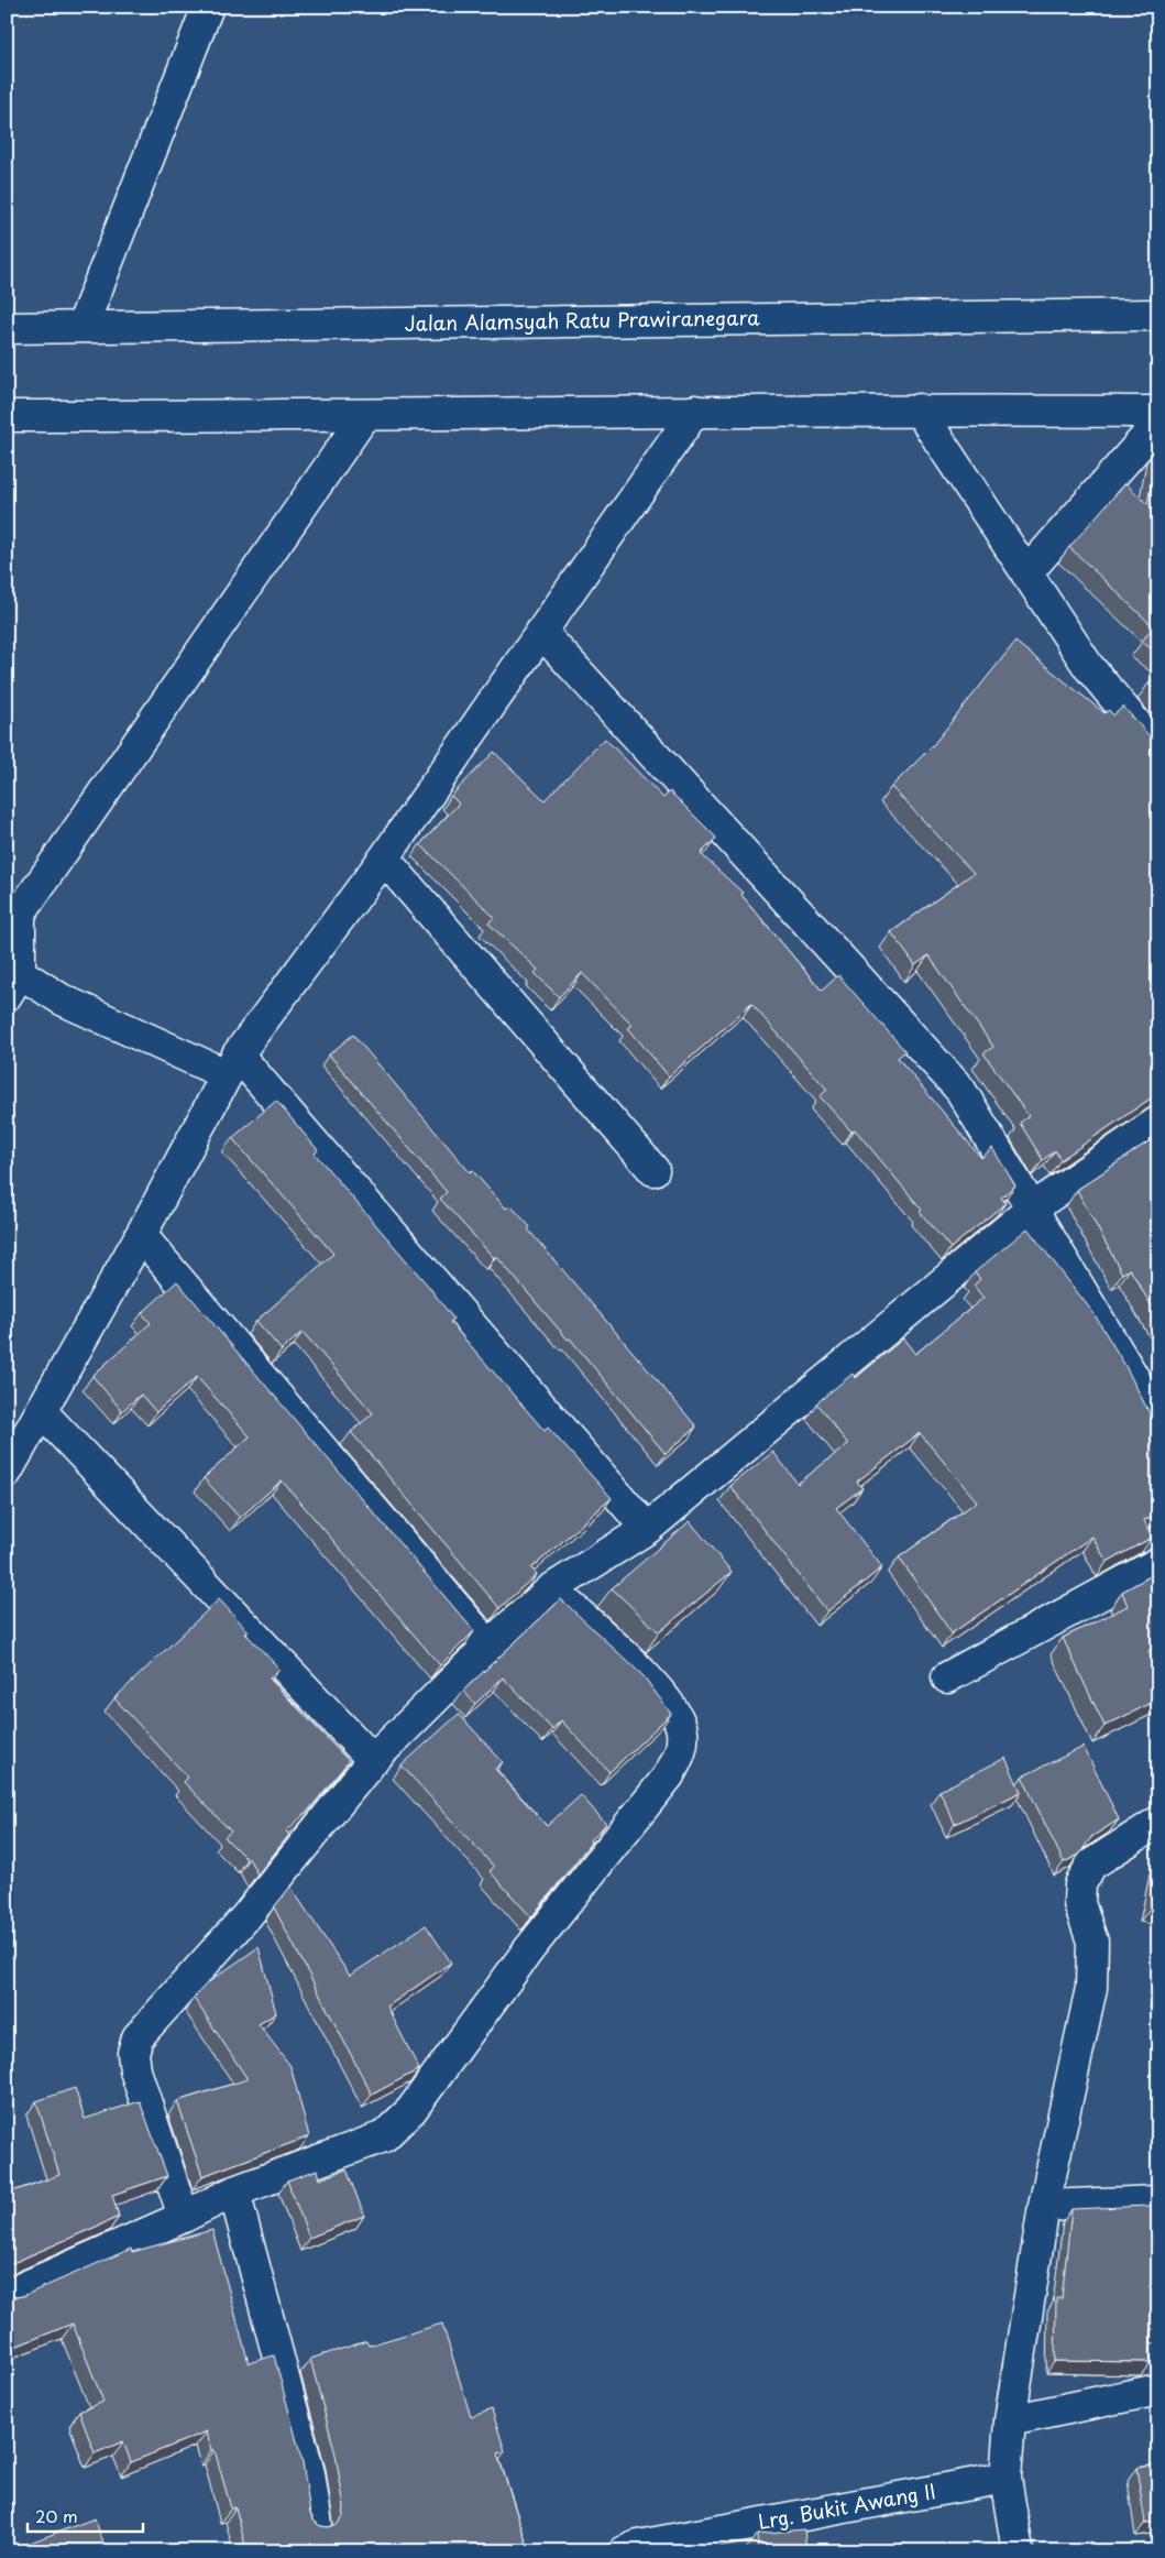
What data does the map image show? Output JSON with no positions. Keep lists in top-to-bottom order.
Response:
{
  "streets": {
    "main road": ["Jalan Alamsyah Ratu Prawiranegara", "Lrg. Bukit Awang II"]
  },
  "scale_bar": "20 m"
}
